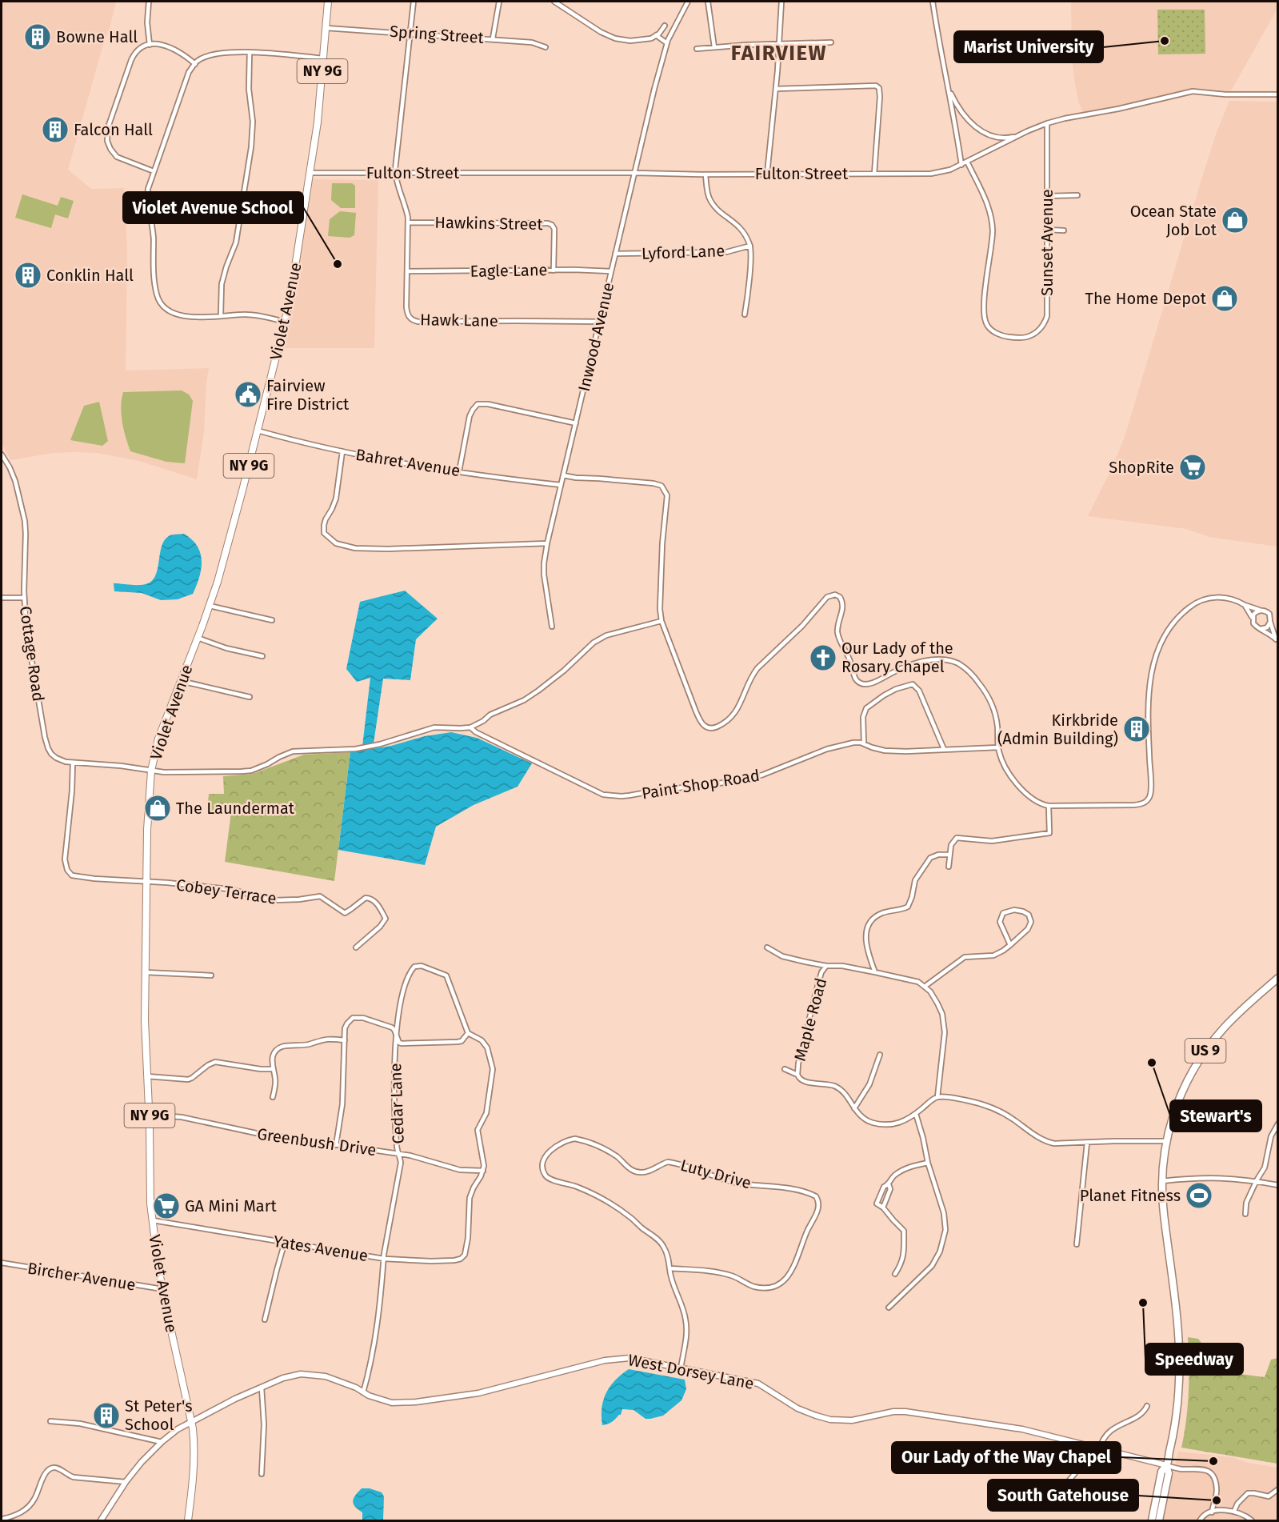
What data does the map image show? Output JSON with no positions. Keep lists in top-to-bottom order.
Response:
{
  "streets": {
    "highway": ["US 9"],
    "main road": ["NY 9G", "Violet Avenue"],
    "street": [
      "Spring Street",
      "Fulton Street",
      "Hawkins Street",
      "Sunset Avenue",
      "Lyford Lane",
      "Eagle Lane",
      "Hawk Lane",
      "Inwood Avenue",
      "Bahret Avenue",
      "Cottage Road",
      "Paint Shop Road",
      "Cobey Terrace",
      "Maple Road",
      "Cedar Lane",
      "Greenbush Drive",
      "Luty Drive",
      "Yates Avenue",
      "Bircher Avenue",
      "West Dorsey Lane"
    ]
  },
  "crossings": [
    ["Spring Street", "Violet Avenue"],
    ["Fulton Street", "Sunset Avenue"],
    ["Fulton Street", "Violet Avenue"],
    ["Fulton Street", "Hawk Lane"],
    ["Fulton Street", "Inwood Avenue"],
    ["Hawkins Street", "Eagle Lane"],
    ["Hawkins Street", "Hawk Lane"],
    ["Lyford Lane", "Inwood Avenue"],
    ["Eagle Lane", "Hawk Lane"],
    ["Eagle Lane", "Inwood Avenue"],
    ["Violet Avenue", "Bahret Avenue"],
    ["Violet Avenue", "Cottage Road"],
    ["Violet Avenue", "Cobey Terrace"],
    ["Violet Avenue", "Greenbush Drive"],
    ["Violet Avenue", "Yates Avenue"],
    ["Violet Avenue", "Bircher Avenue"],
    ["Violet Avenue", "West Dorsey Lane"],
    ["Hawk Lane", "Inwood Avenue"],
    ["Inwood Avenue", "Bahret Avenue"],
    ["Cottage Road", "Paint Shop Road"],
    ["US 9", "West Dorsey Lane"],
    ["Cedar Lane", "Greenbush Drive"],
    ["Cedar Lane", "Yates Avenue"],
    ["Luty Drive", "West Dorsey Lane"],
    ["Yates Avenue", "West Dorsey Lane"]
  ],
  "districts": ["FAIRVIEW"],
  "places": {
    "building": [
      "Bowne Hall",
      "Falcon Hall",
      "Conklin Hall",
      "Kirkbride (Admin Building)",
      "St Peter's School"
    ],
    "other": [
      "Marist University",
      "Violet Avenue School",
      "Stewart's",
      "Speedway",
      "Our Lady of the Way Chapel",
      "South Gatehouse"
    ],
    "shop": ["Ocean State Job Lot", "The Home Depot", "The Laundermat"],
    "public building": ["Fairview Fire District"],
    "supermarket": ["ShopRite", "GA Mini Mart"],
    "church": ["Our Lady of the Rosary Chapel"],
    "sports": ["Planet Fitness"]
  }
}
